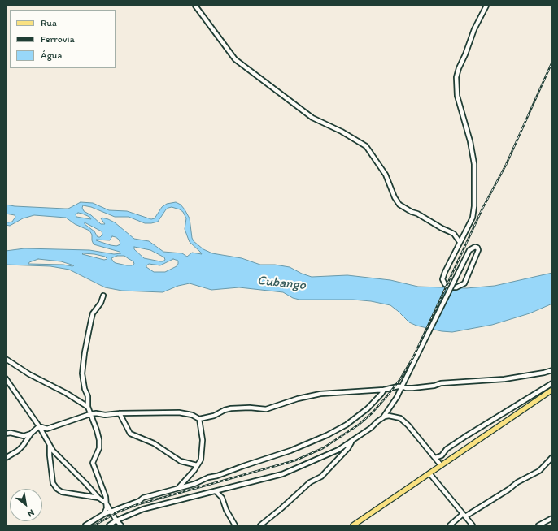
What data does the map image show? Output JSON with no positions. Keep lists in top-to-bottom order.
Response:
{
  "water": ["Cubango"],
  "legend": ["Rua", "Ferrovia", "Água"],
  "north": "bottom right"
}
